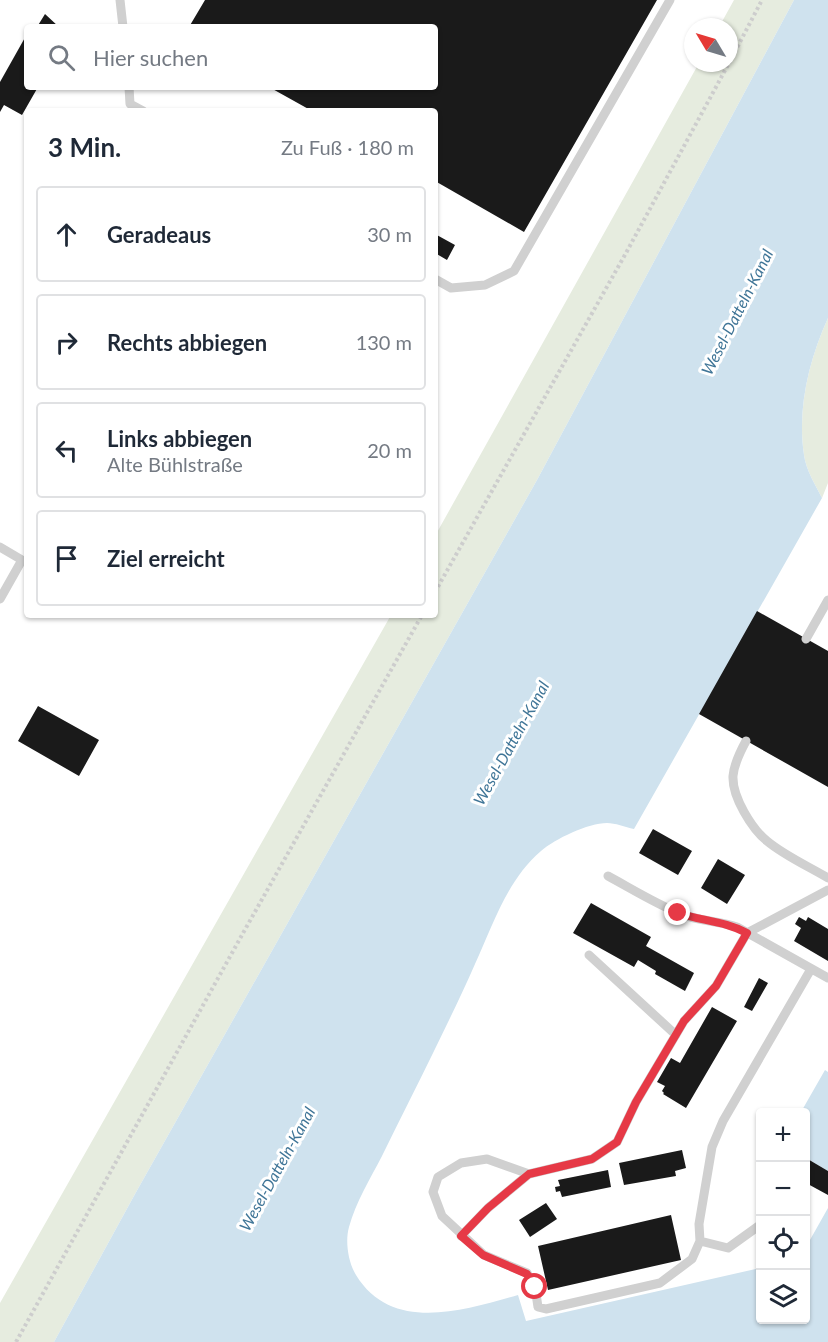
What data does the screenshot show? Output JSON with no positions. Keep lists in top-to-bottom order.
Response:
{
  "water": ["Wesel-Datteln-Kanal"],
  "north": "top left",
  "page": {
    "search": "Hier suchen",
    "heading": ["3 Min.", "Zu Fuß · 180 m"],
    "list": [
      ["Geradeaus", "30 m"],
      ["Rechts abbiegen", "130 m"],
      ["Links abbiegen", "Alte Bühlstraße", "20 m"],
      "Ziel erreicht"
    ],
    "map_buttons": ["+", "−"]
  }
}
